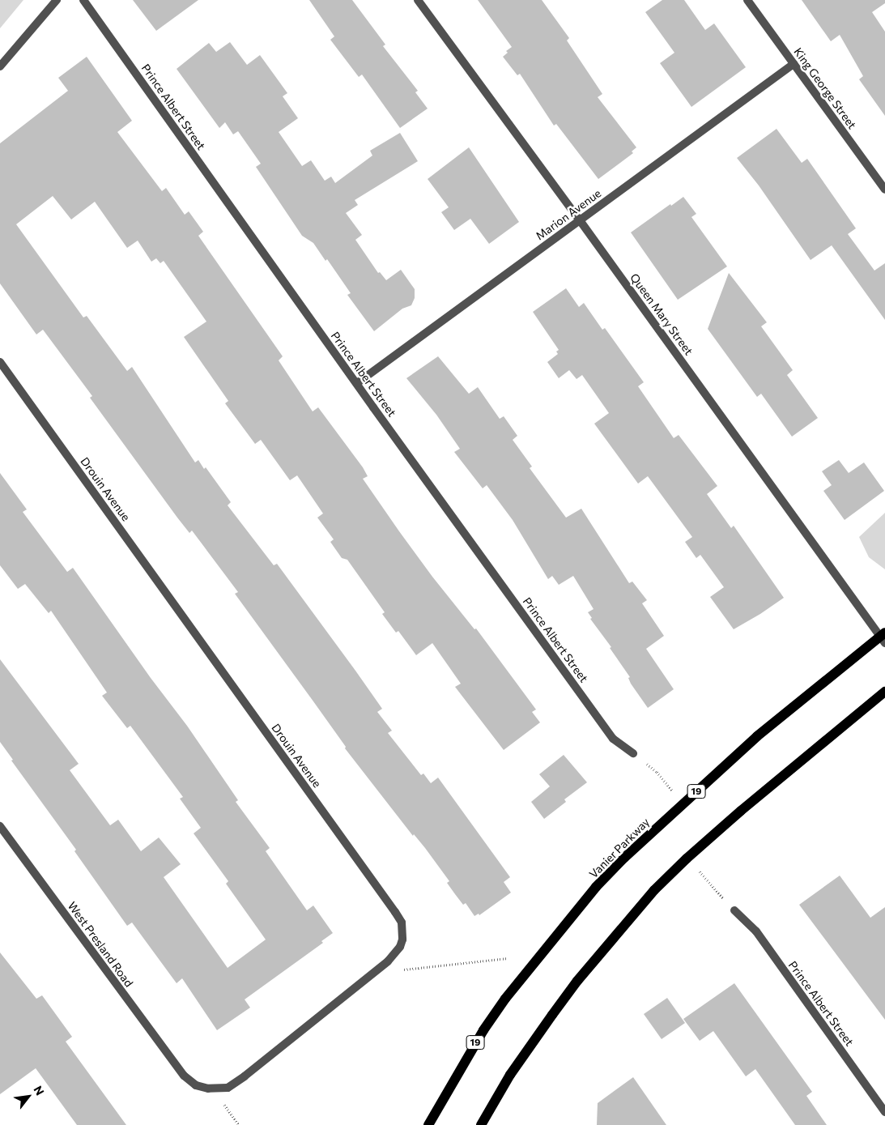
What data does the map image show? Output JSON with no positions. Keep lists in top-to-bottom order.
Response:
{
  "streets": {
    "main road": ["19", "Vanier Parkway"],
    "street": [
      "King George Street",
      "Prince Albert Street",
      "Marion Avenue",
      "Queen Mary Street",
      "Drouin Avenue",
      "West Presland Road"
    ]
  },
  "crossings": [
    ["King George Street", "Marion Avenue"],
    ["Prince Albert Street", "Marion Avenue"],
    ["Marion Avenue", "Queen Mary Street"],
    ["Queen Mary Street", "Vanier Parkway"],
    ["Drouin Avenue", "West Presland Road"]
  ],
  "north": "top right"
}
